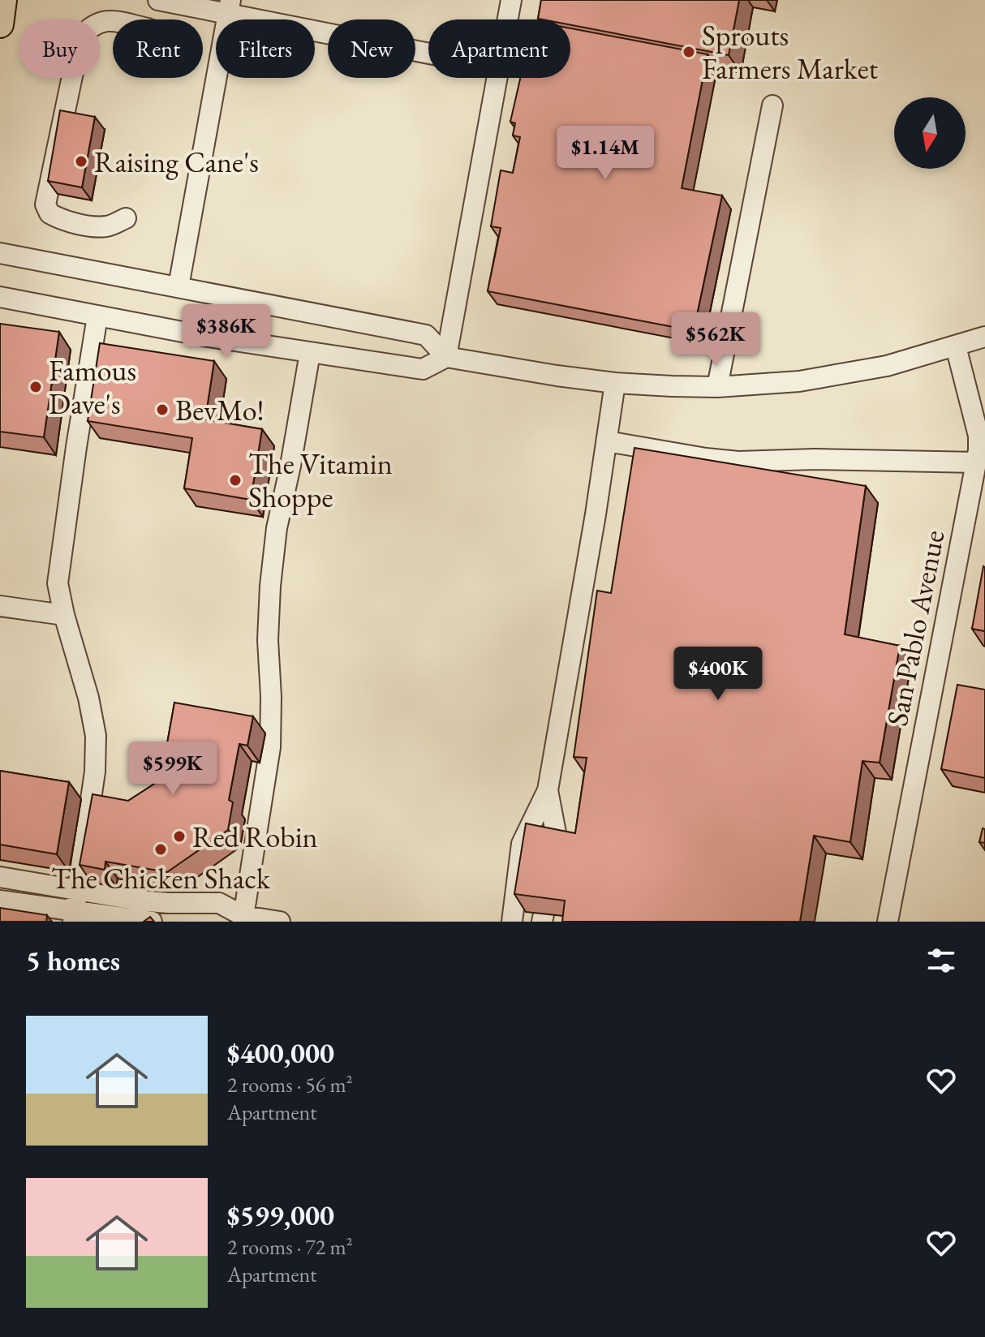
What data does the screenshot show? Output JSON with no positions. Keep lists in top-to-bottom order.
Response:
{
  "streets": {
    "street": ["San Pablo Avenue"]
  },
  "places": [
    "Sprouts Farmers Market",
    "Raising Cane's",
    "Famous Dave's",
    "BevMo!",
    "The Vitamin Shoppe",
    "Red Robin",
    "The Chicken Shack"
  ],
  "north": "bottom",
  "page": {
    "chip": [
      "Buy",
      "Rent",
      "Filters",
      "New",
      "Apartment"
    ],
    "price": [
      "$1.14M",
      "$386K",
      "$562K",
      "$400K",
      "$599K"
    ],
    "heading": "5 homes",
    "list": [
      {
        "name": "$400,000",
        "note": "2 rooms · 56 m² · Apartment"
      },
      {
        "name": "$599,000",
        "note": "2 rooms · 72 m² · Apartment"
      }
    ]
  }
}
